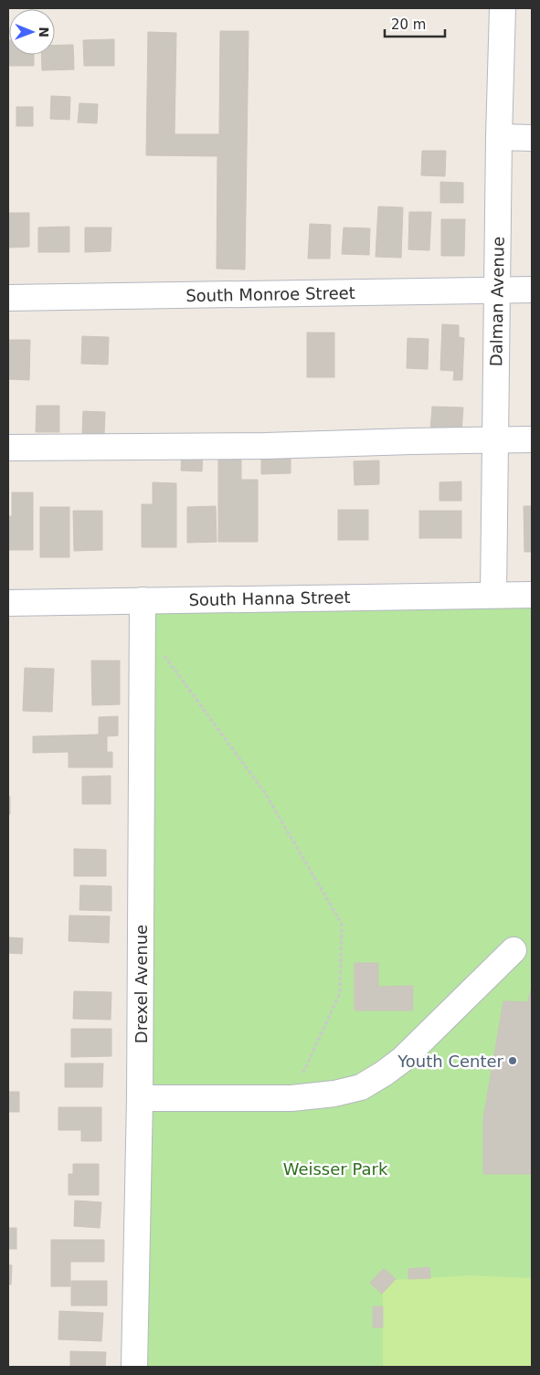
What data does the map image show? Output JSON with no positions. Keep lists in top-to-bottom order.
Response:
{
  "streets": {
    "street": [
      "South Monroe Street",
      "Dalman Avenue",
      "South Hanna Street",
      "Drexel Avenue"
    ]
  },
  "crossings": [
    ["South Monroe Street", "Dalman Avenue"],
    ["Dalman Avenue", "South Hanna Street"],
    ["South Hanna Street", "Drexel Avenue"]
  ],
  "parks": ["Weisser Park"],
  "places": ["Youth Center"],
  "scale_bar": "20 m",
  "north": "right"
}
